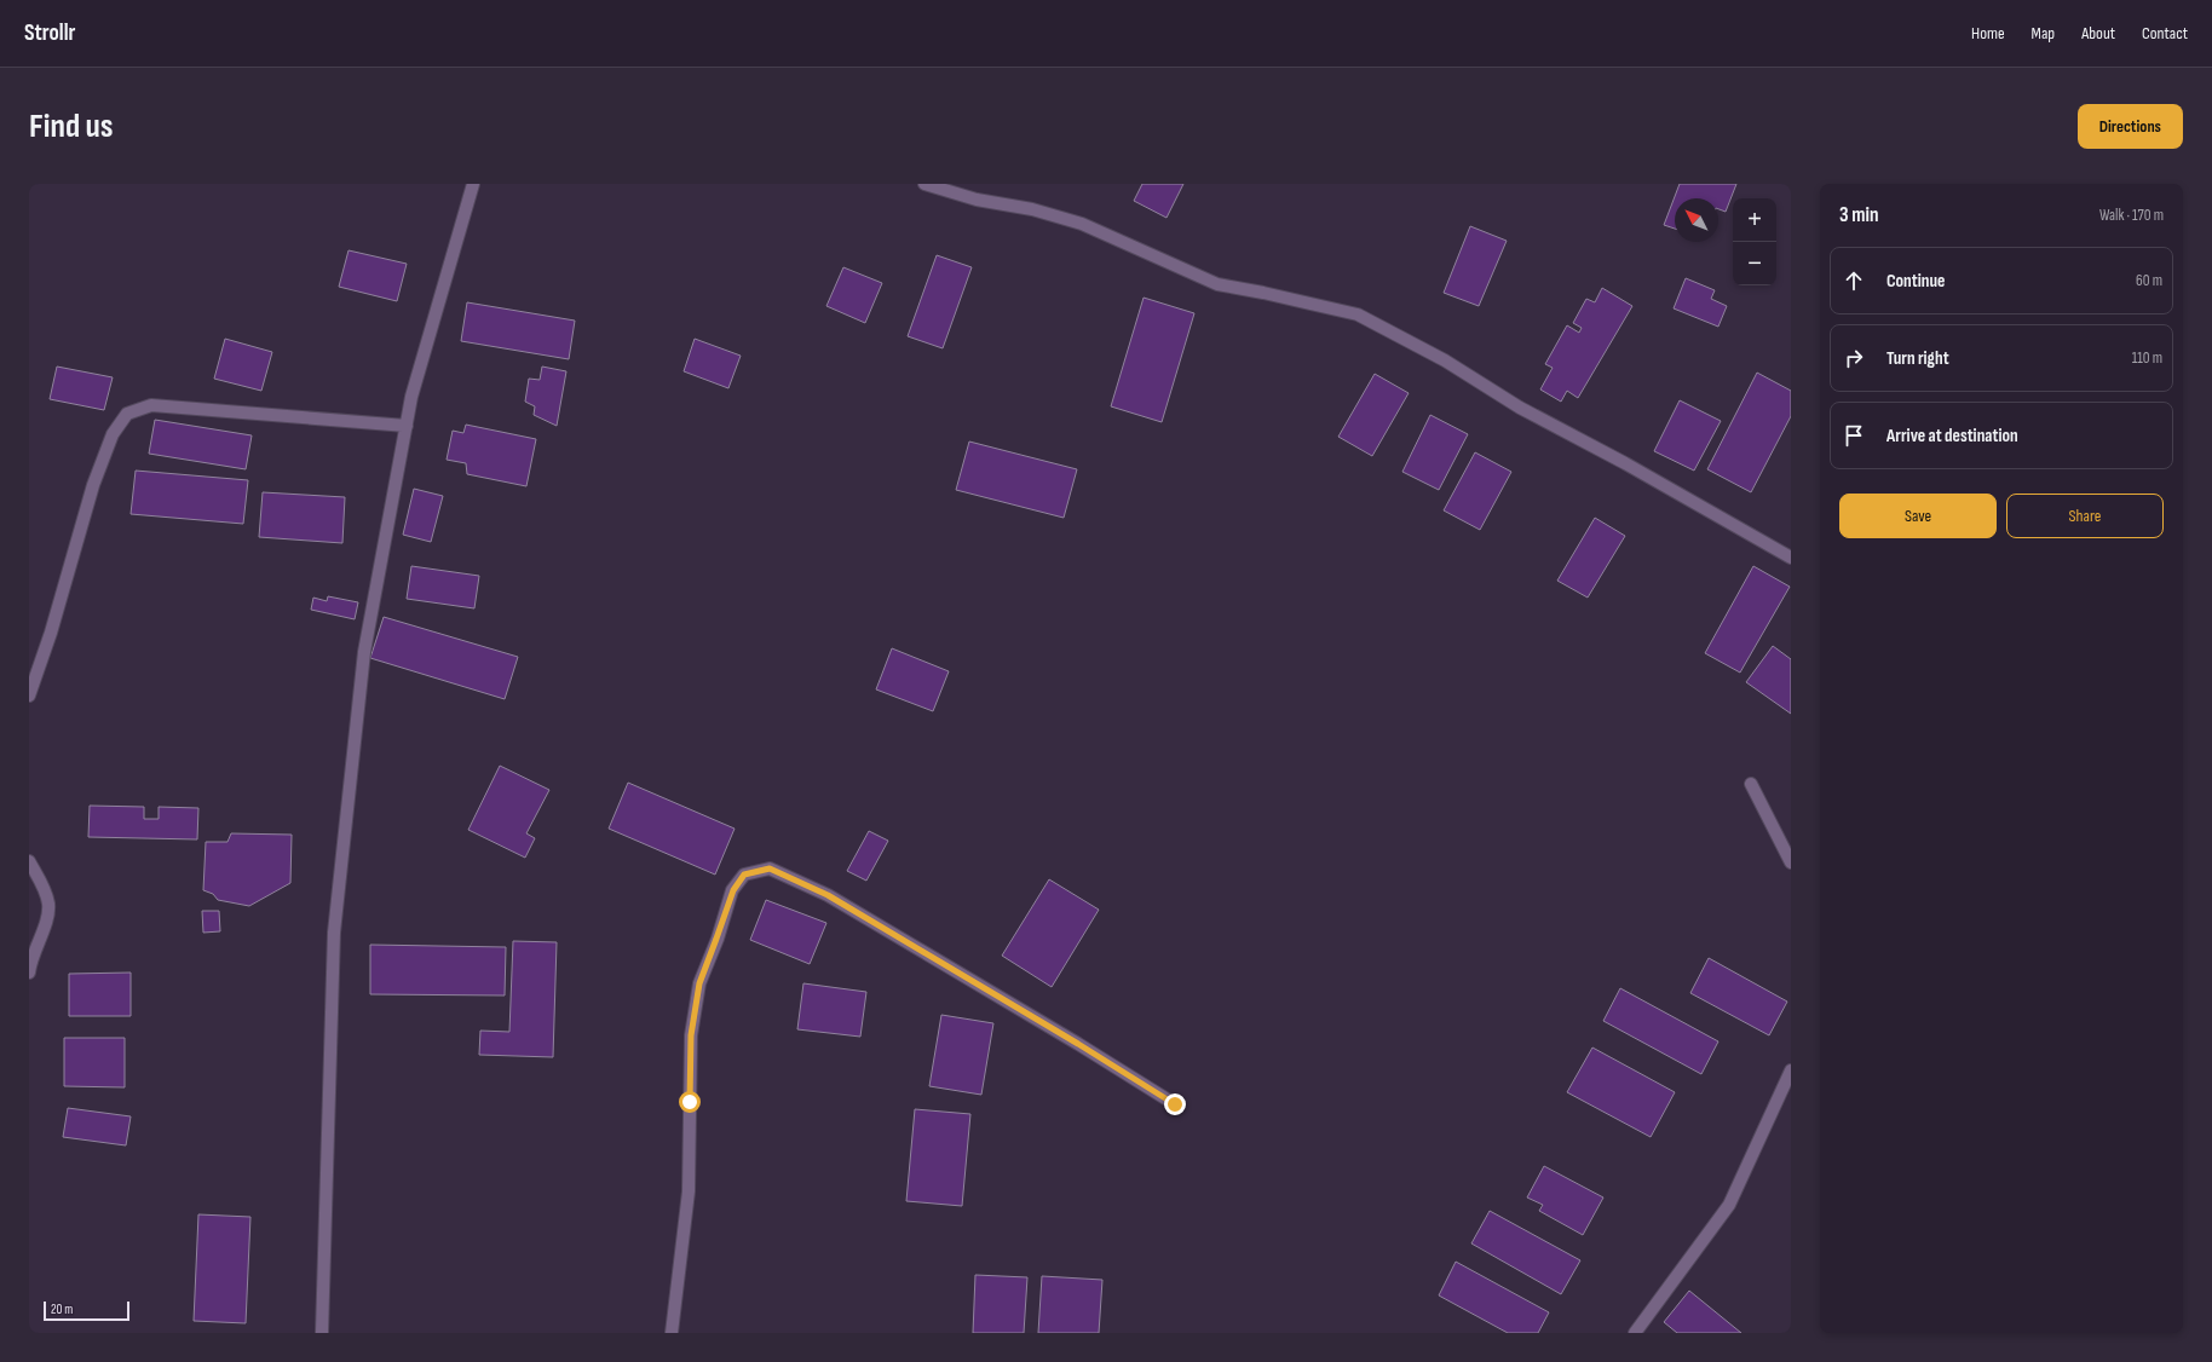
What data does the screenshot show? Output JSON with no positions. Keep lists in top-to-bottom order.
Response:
{
  "scale_bar": "20 m",
  "north": "top left",
  "page": {
    "header": "Strollr",
    "nav": [
      "Home",
      "Map",
      "About",
      "Contact"
    ],
    "buttons": [
      "Directions",
      ["Save", "Share"]
    ],
    "title": "Find us",
    "heading": ["3 min", "Walk · 170 m"],
    "map_buttons": ["+", "−"],
    "list": [
      ["Continue", "60 m"],
      ["Turn right", "110 m"],
      "Arrive at destination"
    ],
    "scale": "20 m"
  }
}
